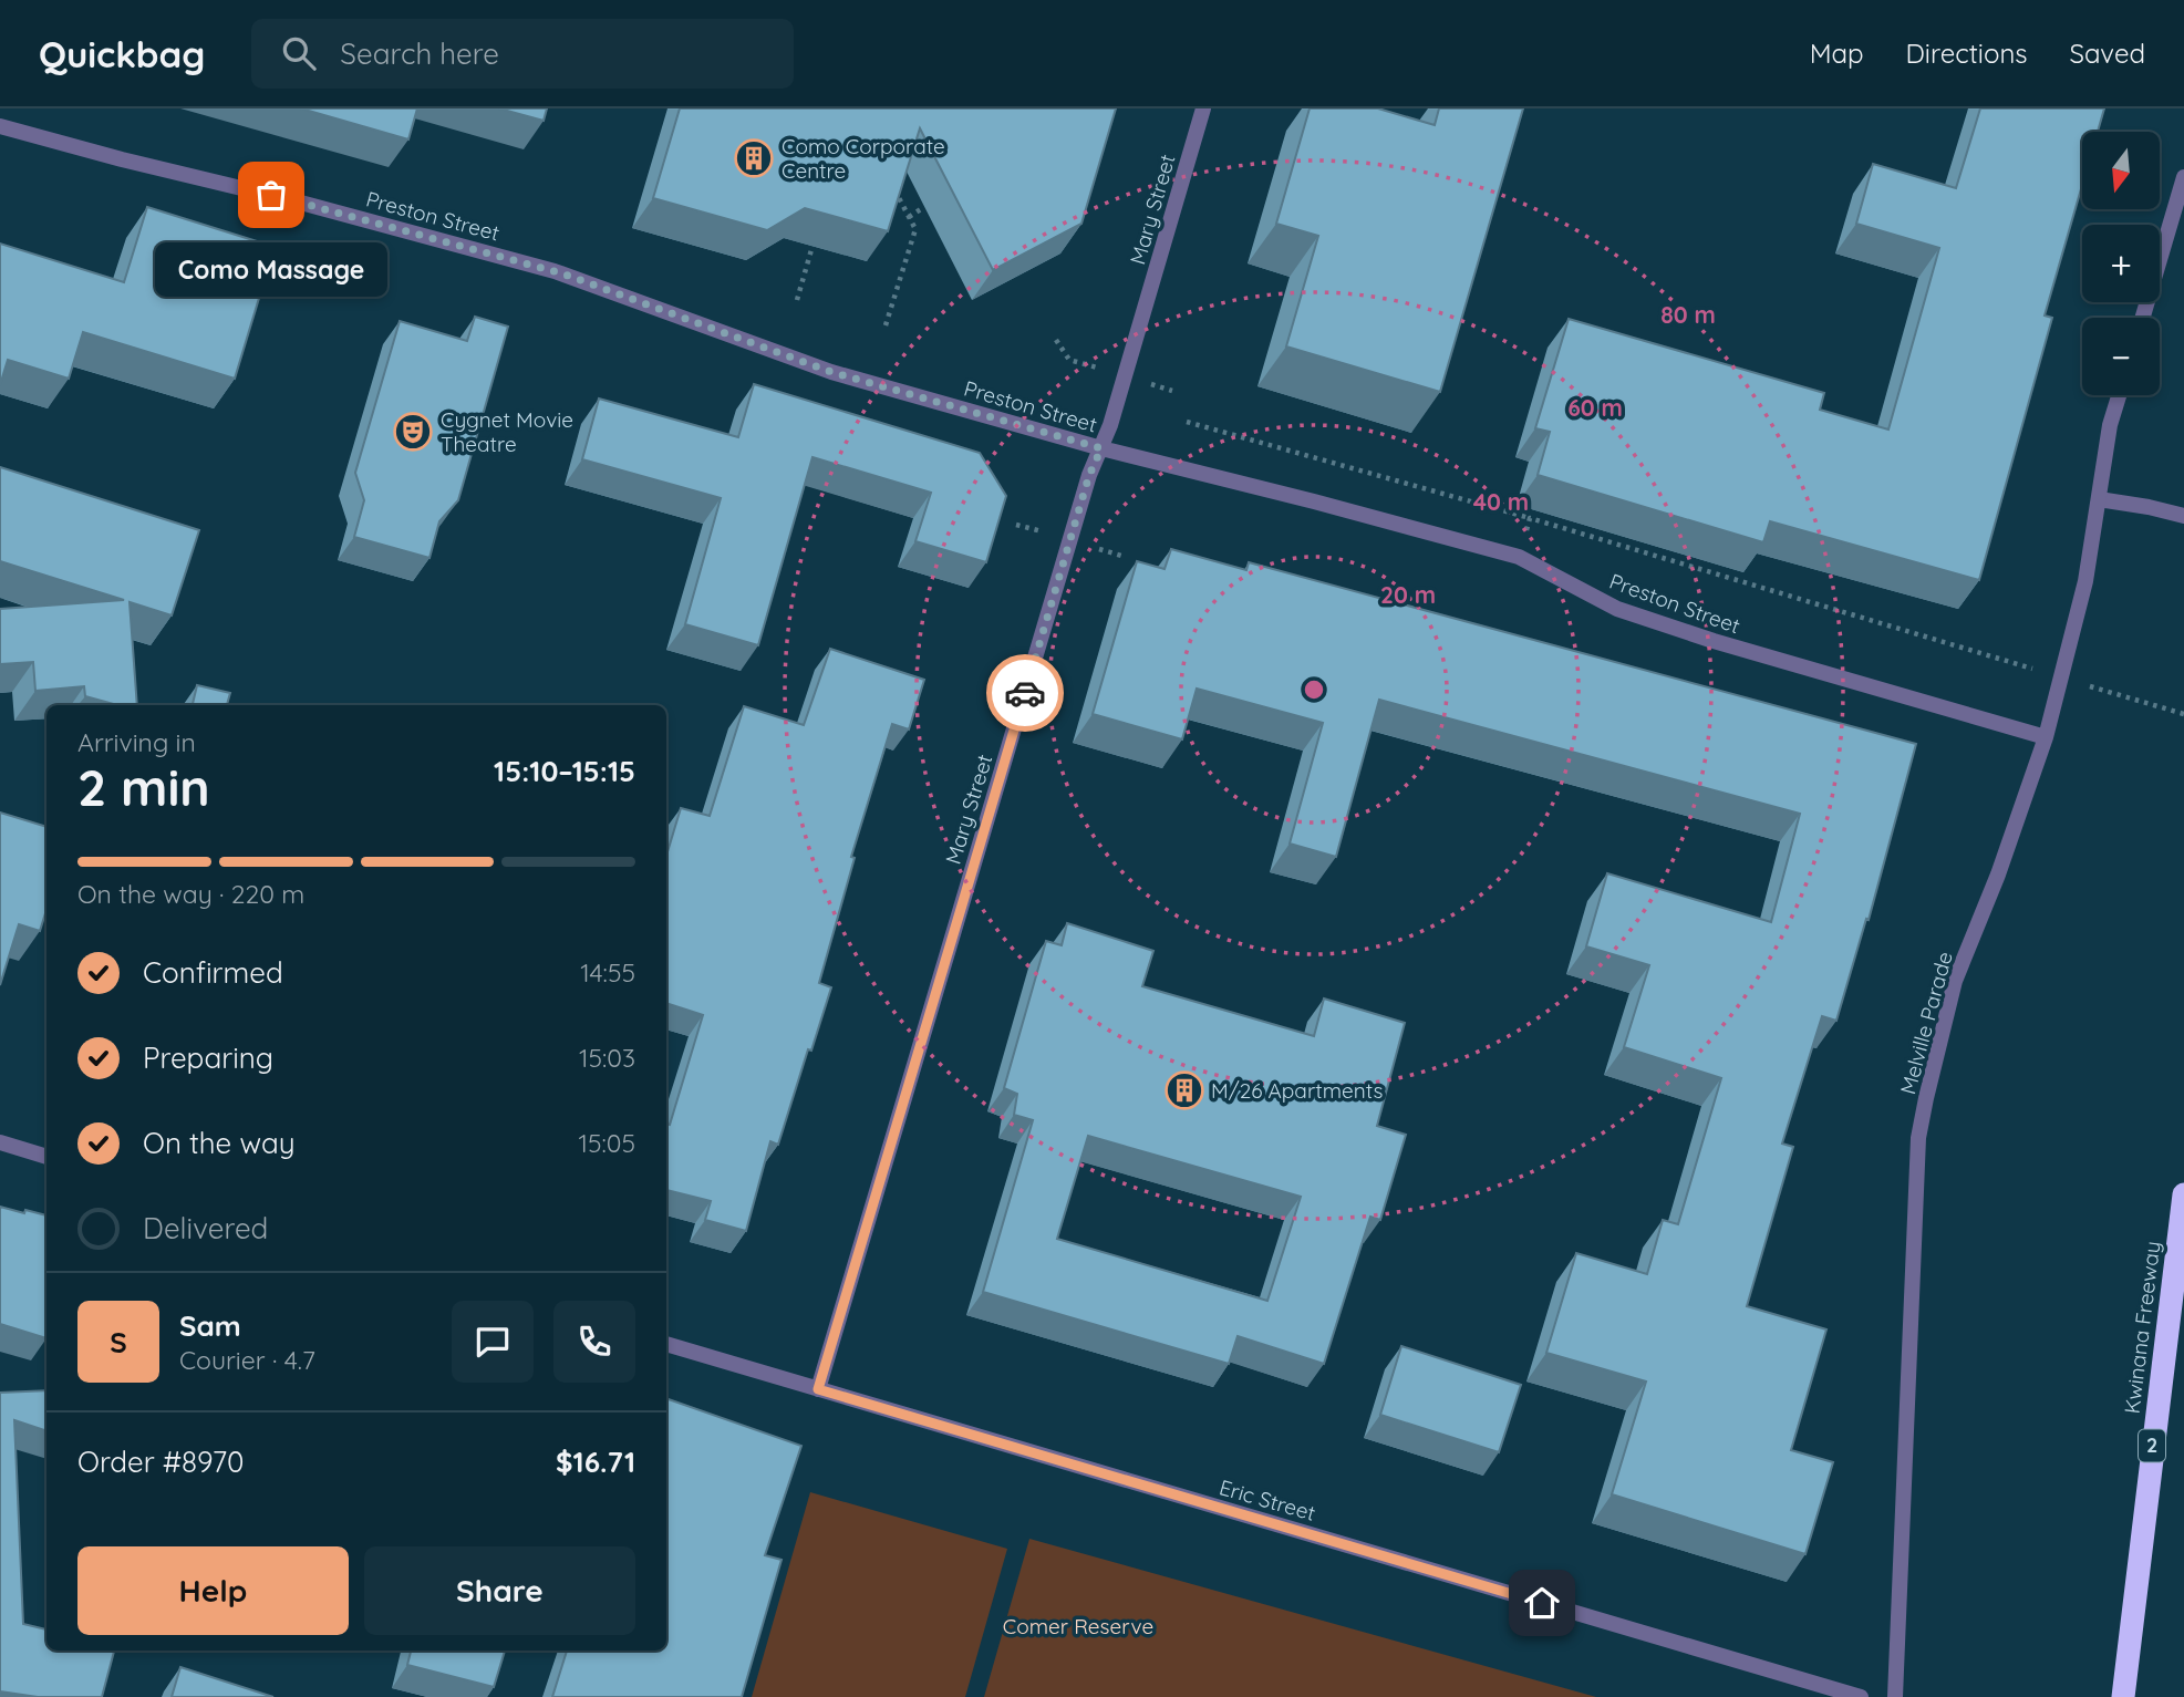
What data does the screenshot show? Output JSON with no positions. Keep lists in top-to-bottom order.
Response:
{
  "streets": {
    "highway": ["Kwinana Freeway", "2"],
    "street": [
      "Mary Street",
      "Preston Street",
      "Melville Parade",
      "Eric Street"
    ]
  },
  "crossings": [
    ["Mary Street", "Preston Street"],
    ["Mary Street", "Eric Street"],
    ["Preston Street", "Melville Parade"]
  ],
  "parks": ["Comer Reserve"],
  "places": {
    "building": ["Como Corporate Centre", "M/26 Apartments"],
    "other": ["Como Massage"],
    "theatre": ["Cygnet Movie Theatre"]
  },
  "north": "bottom",
  "page": {
    "header": "Quickbag",
    "search": "Search here",
    "nav": ["Map", "Directions", "Saved"],
    "map_buttons": ["+", "−"],
    "bubble": "Como Massage",
    "heading": ["2 min", "Arriving in", "15:10–15:15"],
    "panel": [
      "Sam",
      "Courier · 4.7",
      "Order #8970",
      "$16.71"
    ],
    "bar": "On the way · 220 m",
    "list": [
      ["Confirmed", "14:55"],
      ["Preparing", "15:03"],
      ["On the way", "15:05"],
      "Delivered"
    ],
    "round": "S",
    "buttons": ["Help", "Share"]
  },
  "rings": [
    "80 m",
    "60 m",
    "40 m",
    "20 m"
  ]
}
